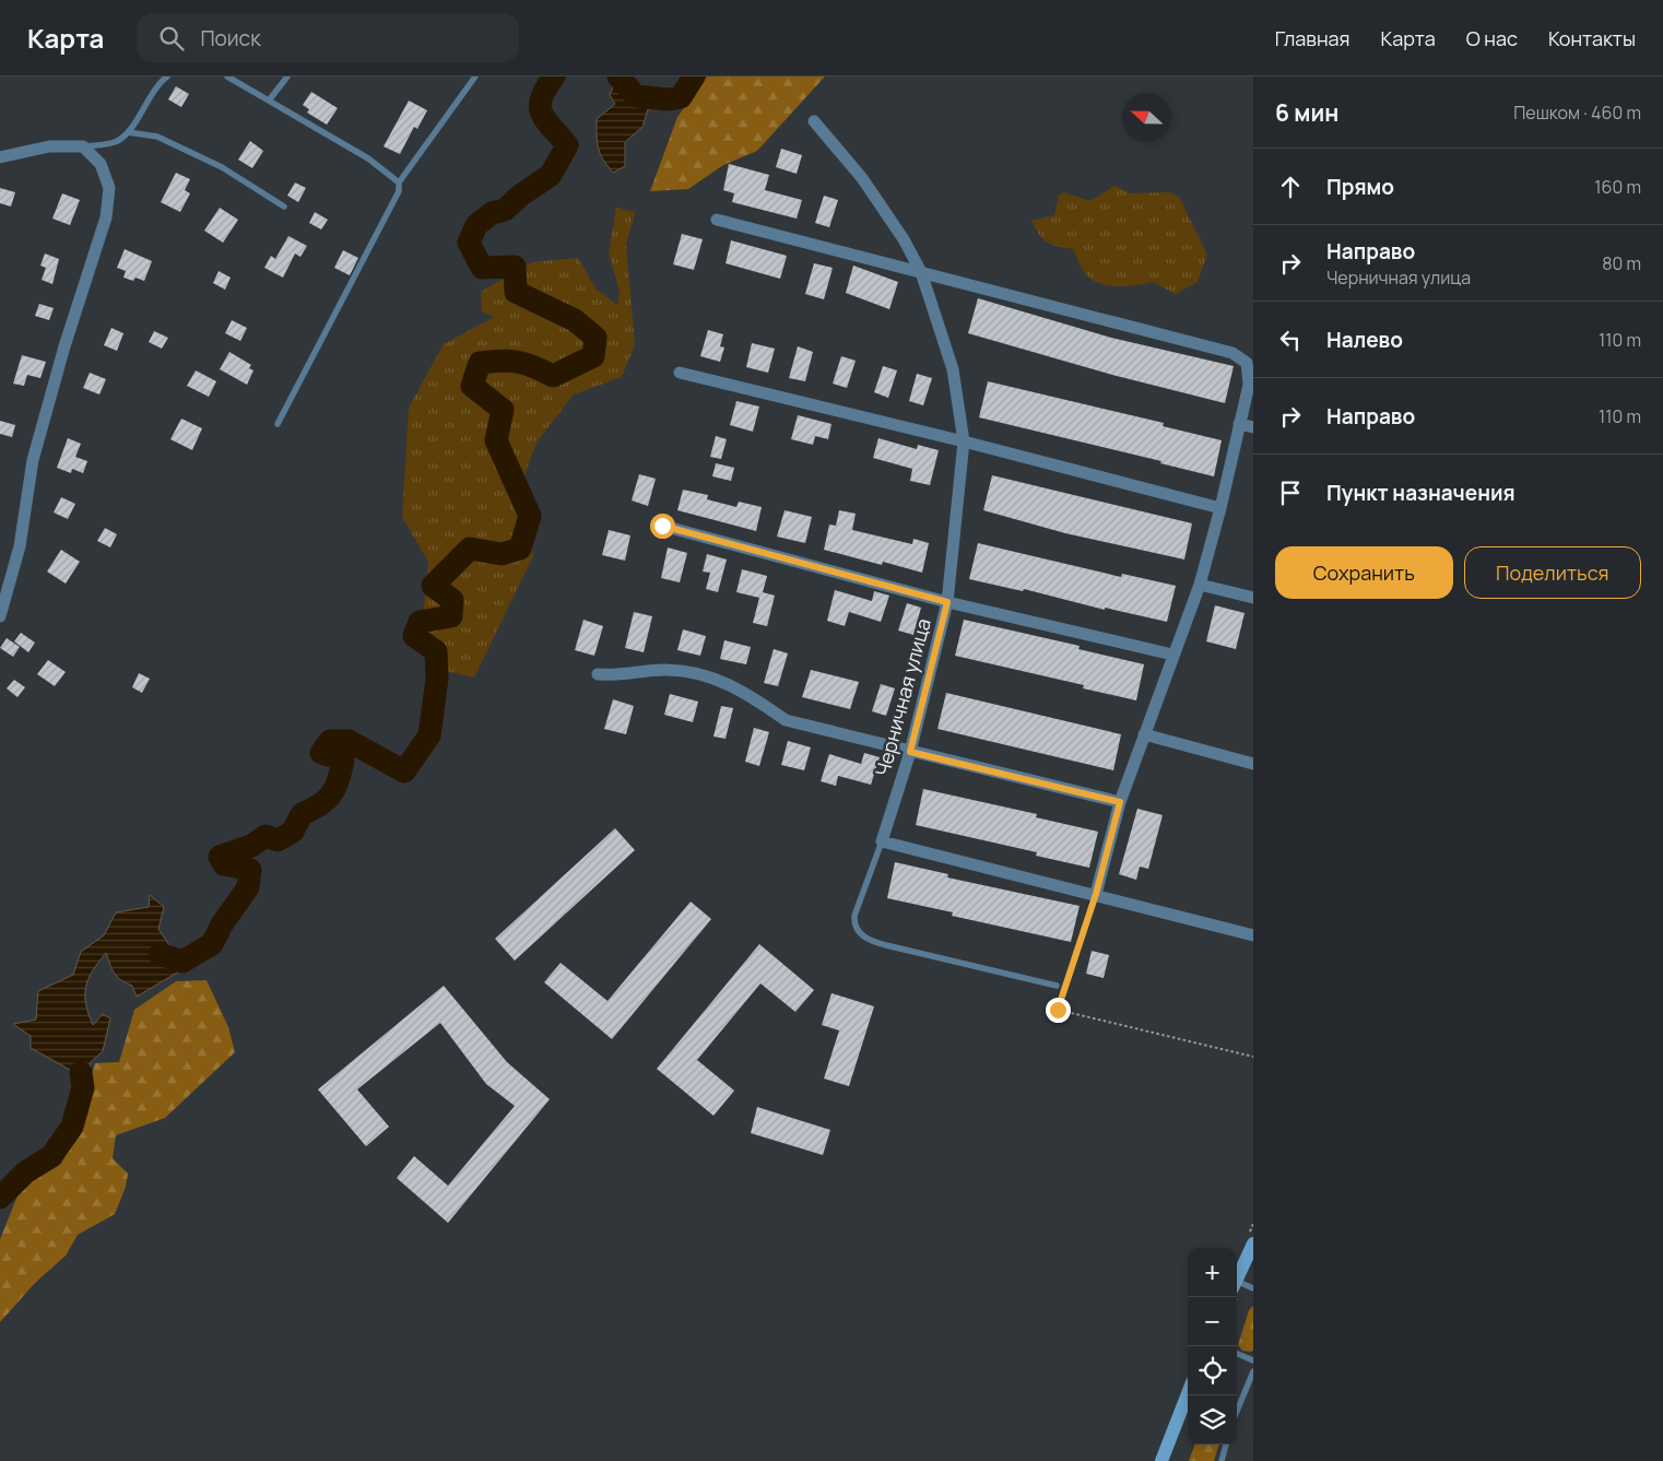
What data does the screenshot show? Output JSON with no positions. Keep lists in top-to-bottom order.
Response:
{
  "streets": {
    "street": ["Черничная улица"]
  },
  "north": "left",
  "page": {
    "header": "Карта",
    "search": "Поиск",
    "nav": [
      "Главная",
      "Карта",
      "О нас",
      "Контакты"
    ],
    "heading": ["6 мин", "Пешком · 460 m"],
    "list": [
      ["Прямо", "160 m"],
      ["Направо", "Черничная улица", "80 m"],
      ["Налево", "110 m"],
      ["Направо", "110 m"],
      "Пункт назначения"
    ],
    "buttons": ["Сохранить", "Поделиться"],
    "map_buttons": ["+", "−"]
  }
}
